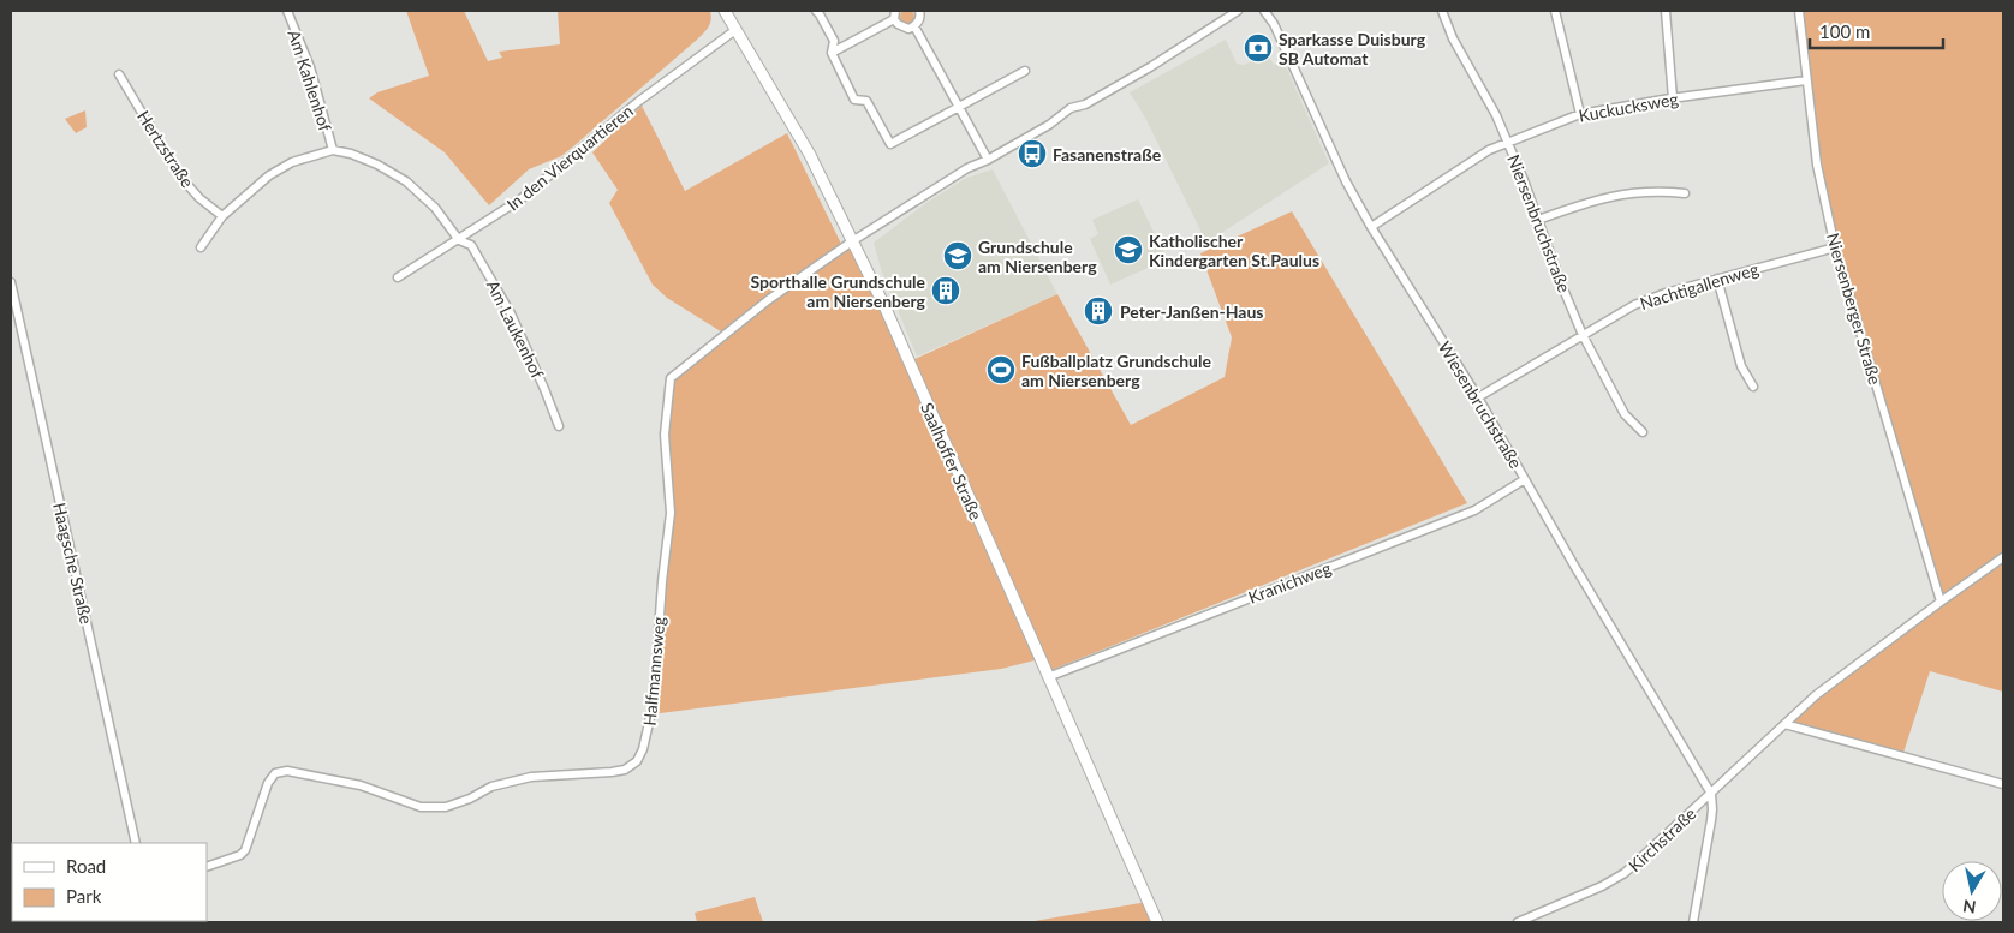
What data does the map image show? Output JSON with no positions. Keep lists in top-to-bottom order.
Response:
{
  "streets": {
    "main road": ["Saalhoffer Straße"],
    "street": [
      "Am Kahlenhof",
      "Kuckucksweg",
      "Hertzstraße",
      "In den Vierquartieren",
      "Niersenbruchstraße",
      "Nachtigallenweg",
      "Niersenberger Straße",
      "Am Laukenhof",
      "Wiesenbruchstraße",
      "Haagsche Straße",
      "Kranichweg",
      "Halfmannsweg",
      "Kirchstraße"
    ]
  },
  "crossings": [
    ["Am Kahlenhof", "Am Laukenhof"],
    ["Kuckucksweg", "Niersenbruchstraße"],
    ["Kuckucksweg", "Niersenberger Straße"],
    ["Kuckucksweg", "Wiesenbruchstraße"],
    ["In den Vierquartieren", "Am Laukenhof"],
    ["In den Vierquartieren", "Saalhoffer Straße"],
    ["Niersenbruchstraße", "Nachtigallenweg"],
    ["Nachtigallenweg", "Niersenberger Straße"],
    ["Nachtigallenweg", "Wiesenbruchstraße"],
    ["Niersenberger Straße", "Kirchstraße"],
    ["Wiesenbruchstraße", "Kranichweg"],
    ["Wiesenbruchstraße", "Kirchstraße"],
    ["Saalhoffer Straße", "Kranichweg"],
    ["Saalhoffer Straße", "Halfmannsweg"]
  ],
  "places": {
    "bank": ["Sparkasse Duisburg SB Automat"],
    "bus stop": ["Fasanenstraße"],
    "school or university": ["Katholischer Kindergarten St.Paulus", "Grundschule am Niersenberg"],
    "building": ["Sporthalle Grundschule am Niersenberg", "Peter-Janßen-Haus"],
    "sports": ["Fußballplatz Grundschule am Niersenberg"]
  },
  "legend": ["Road", "Park"],
  "scale_bar": "100 m",
  "north": "bottom"
}
